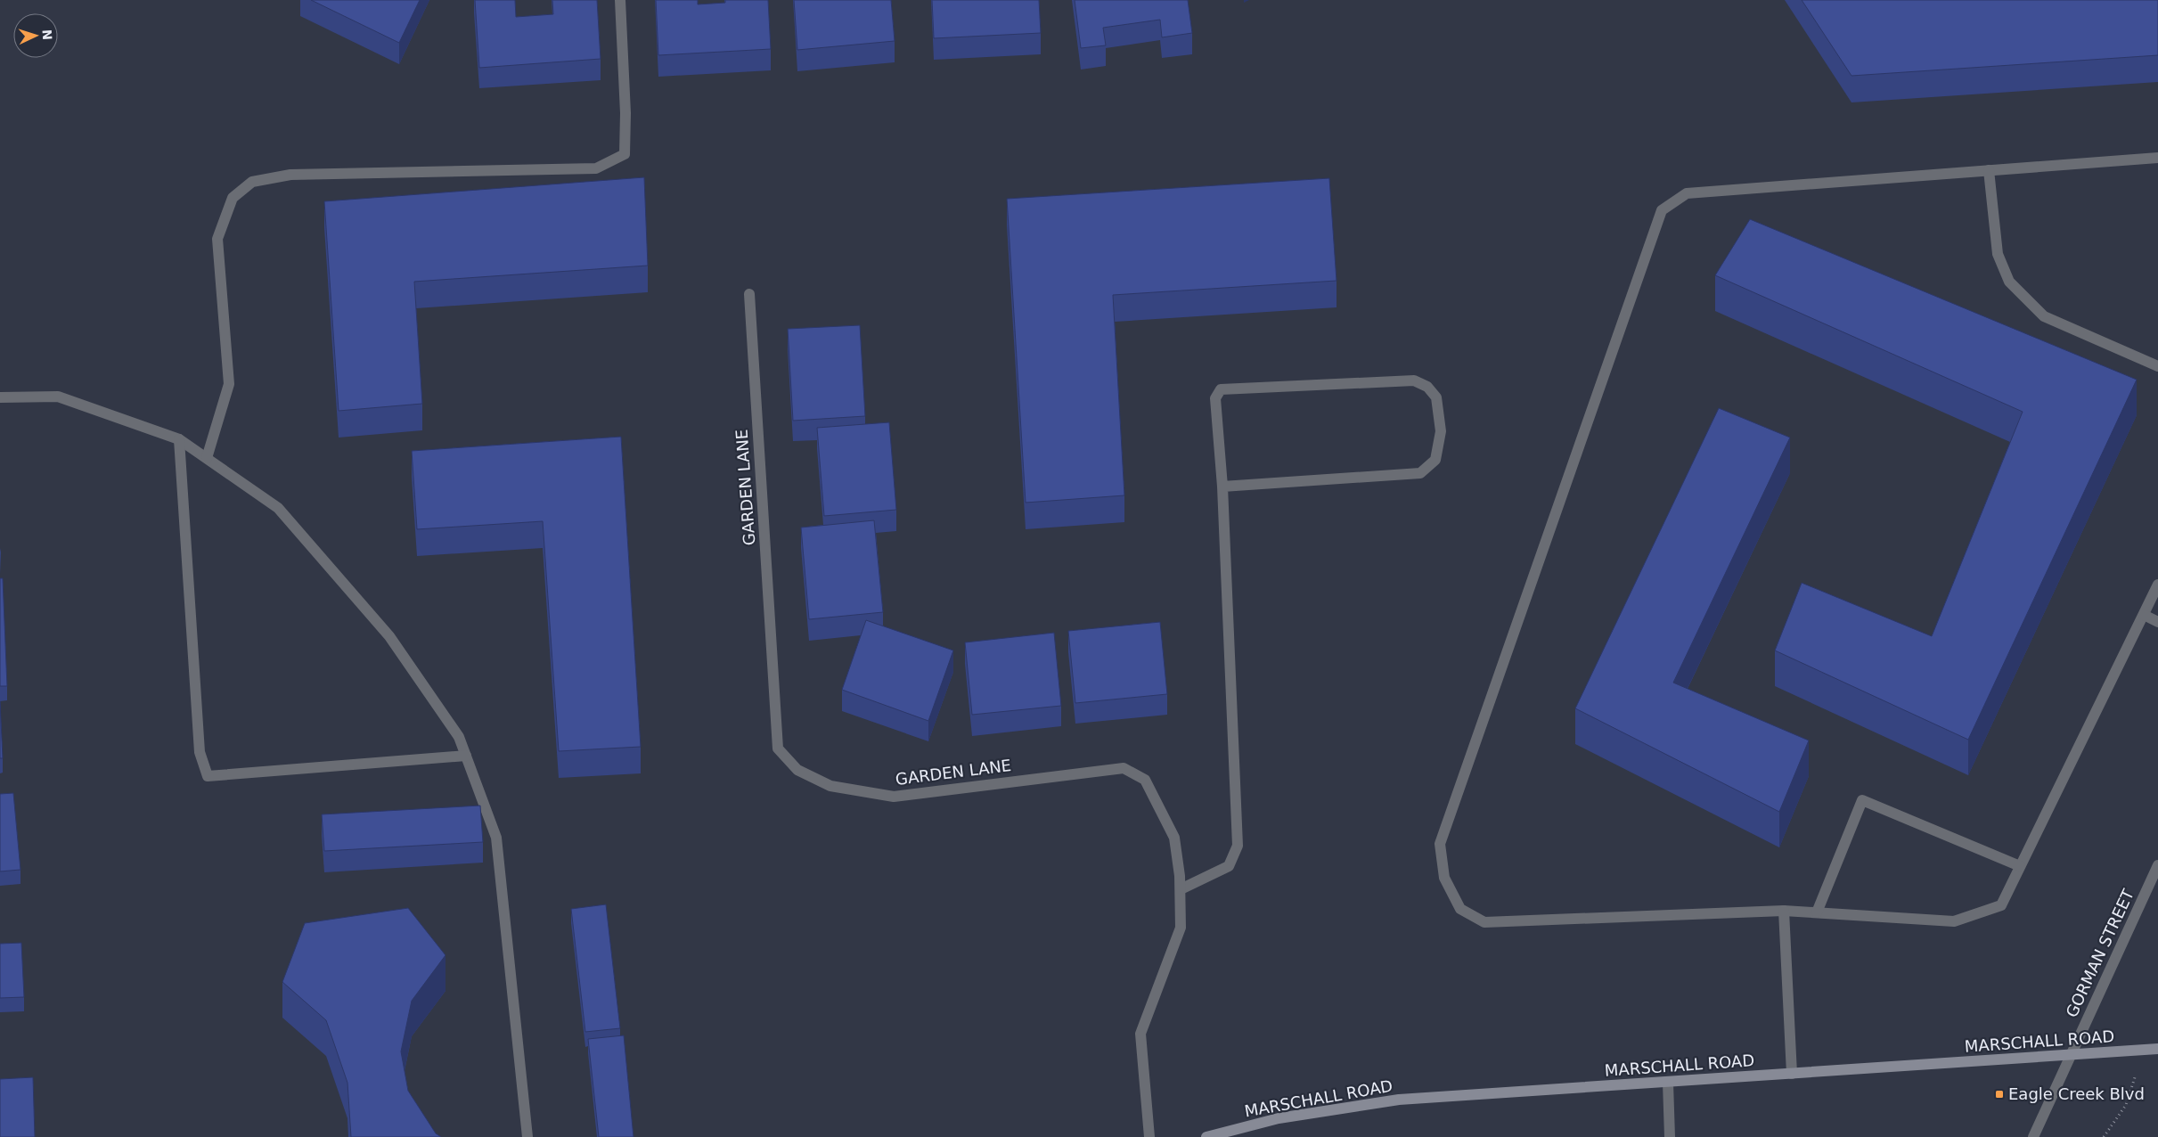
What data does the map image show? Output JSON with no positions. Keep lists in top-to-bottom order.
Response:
{
  "streets": {
    "main road": ["MARSCHALL ROAD"],
    "street": ["GARDEN LANE", "GORMAN STREET"]
  },
  "crossings": [
    ["GORMAN STREET", "MARSCHALL ROAD"]
  ],
  "places": {
    "transit": ["Eagle Creek Blvd"]
  },
  "north": "right"
}
